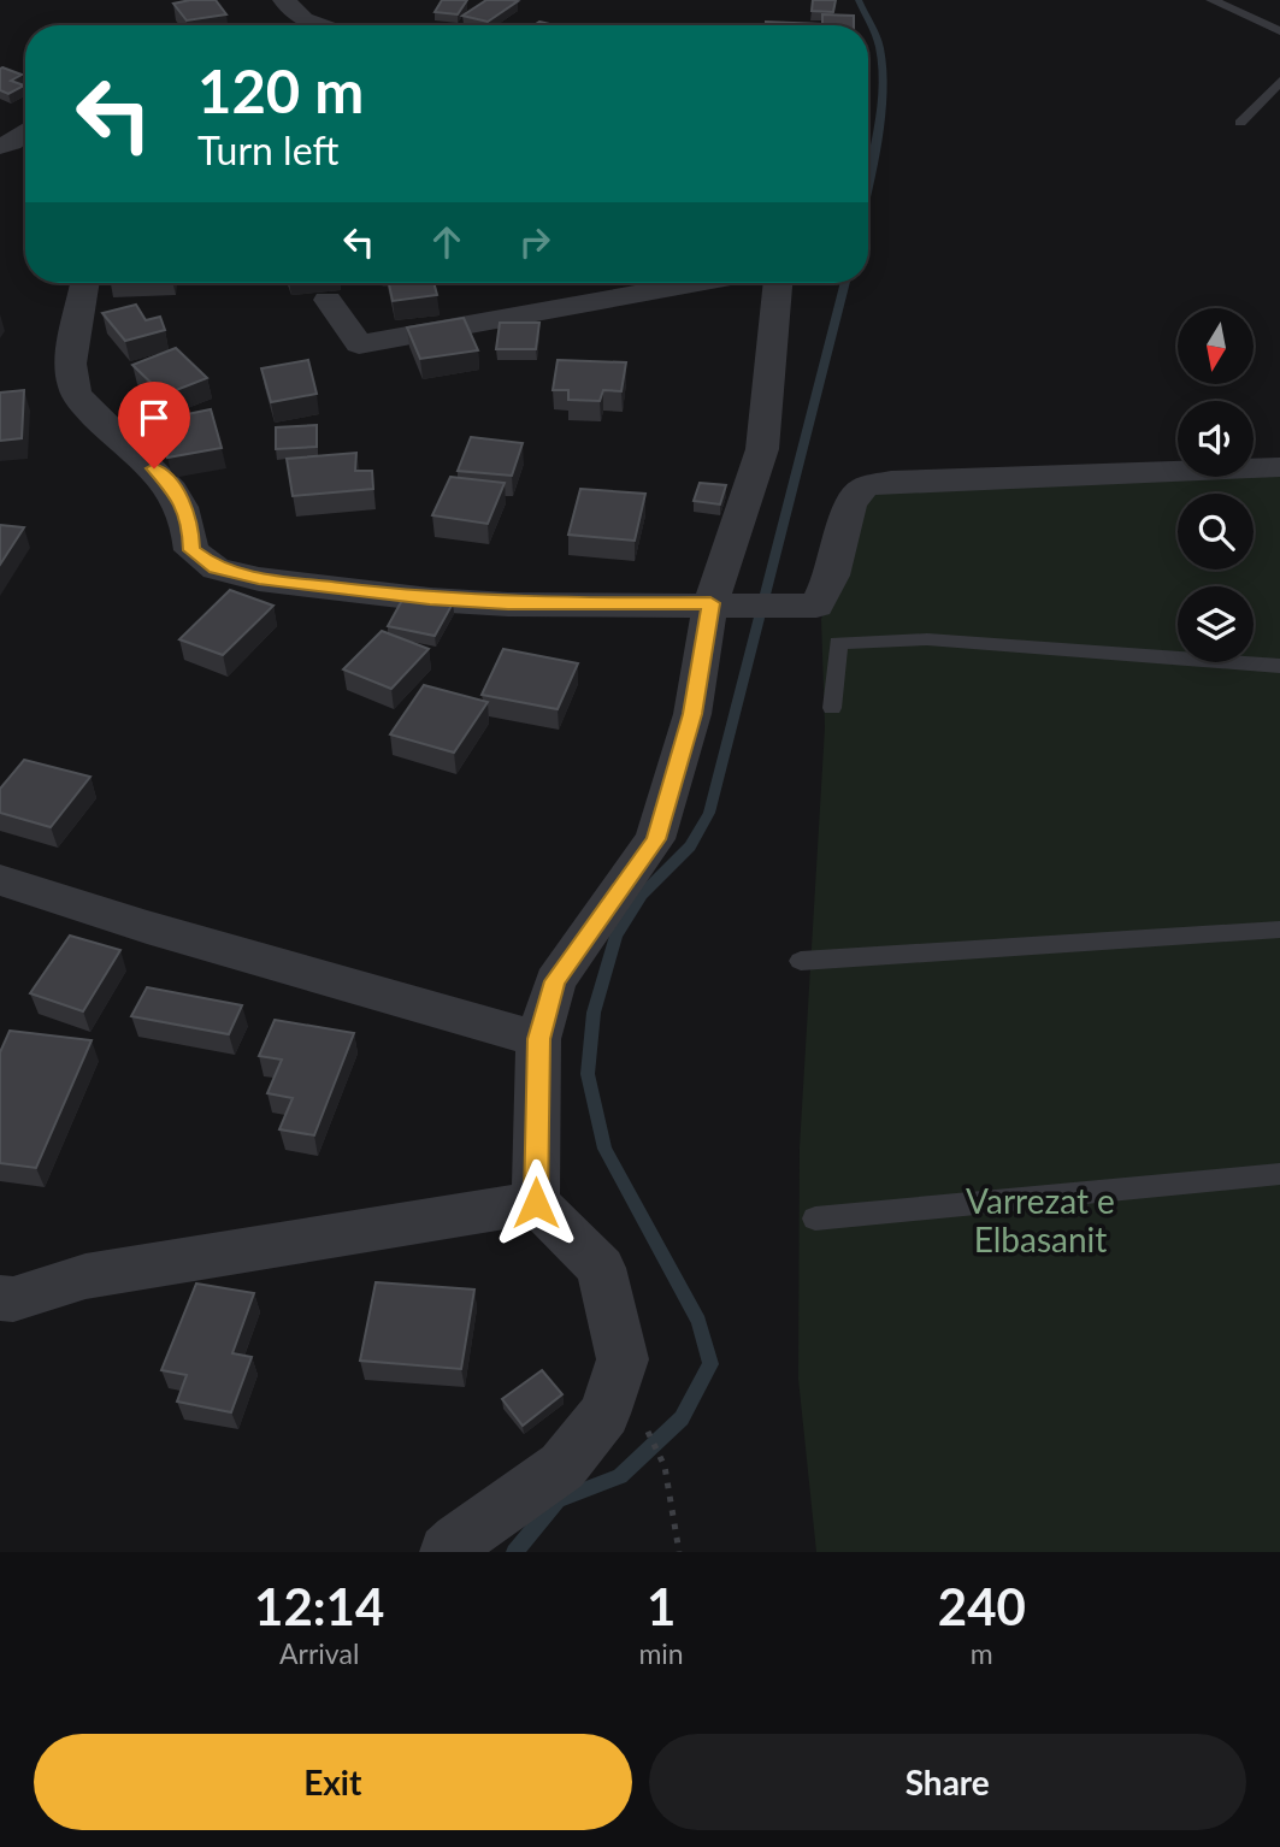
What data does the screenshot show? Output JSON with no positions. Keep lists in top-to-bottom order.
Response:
{
  "parks": ["Varrezat e Elbasanit"],
  "north": "bottom",
  "page": {
    "turn": ["120 m", "Turn left"],
    "eta": [
      "12:14",
      "Arrival",
      "1",
      "min",
      "240",
      "m"
    ],
    "buttons": ["Exit", "Share"]
  }
}
